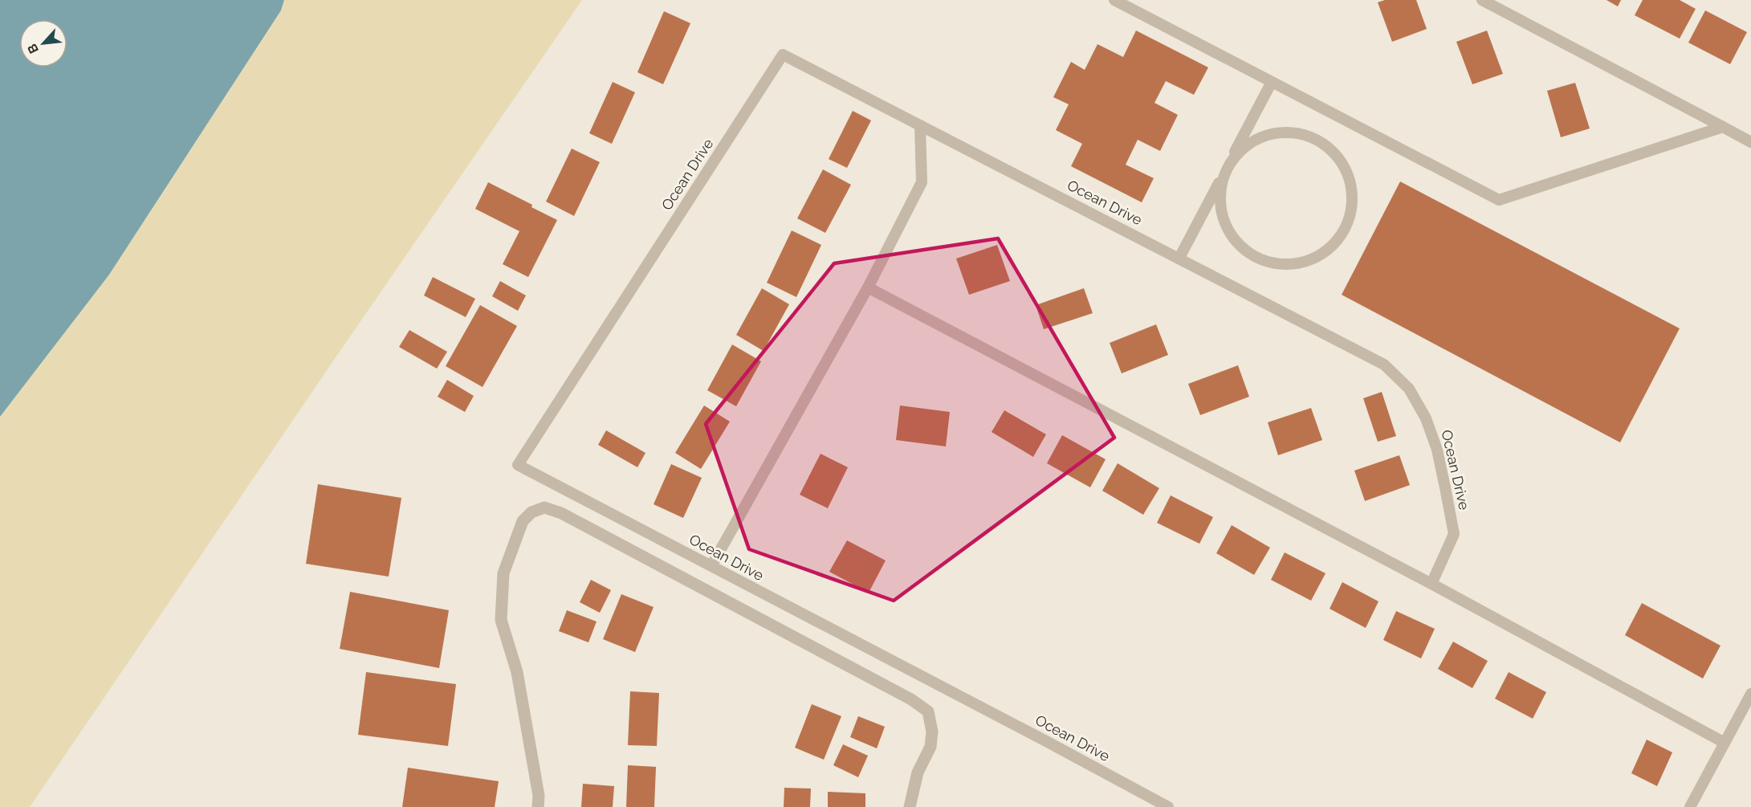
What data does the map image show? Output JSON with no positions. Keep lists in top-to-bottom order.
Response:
{
  "streets": {
    "lane": ["Ocean Drive"]
  },
  "north": "bottom left"
}
